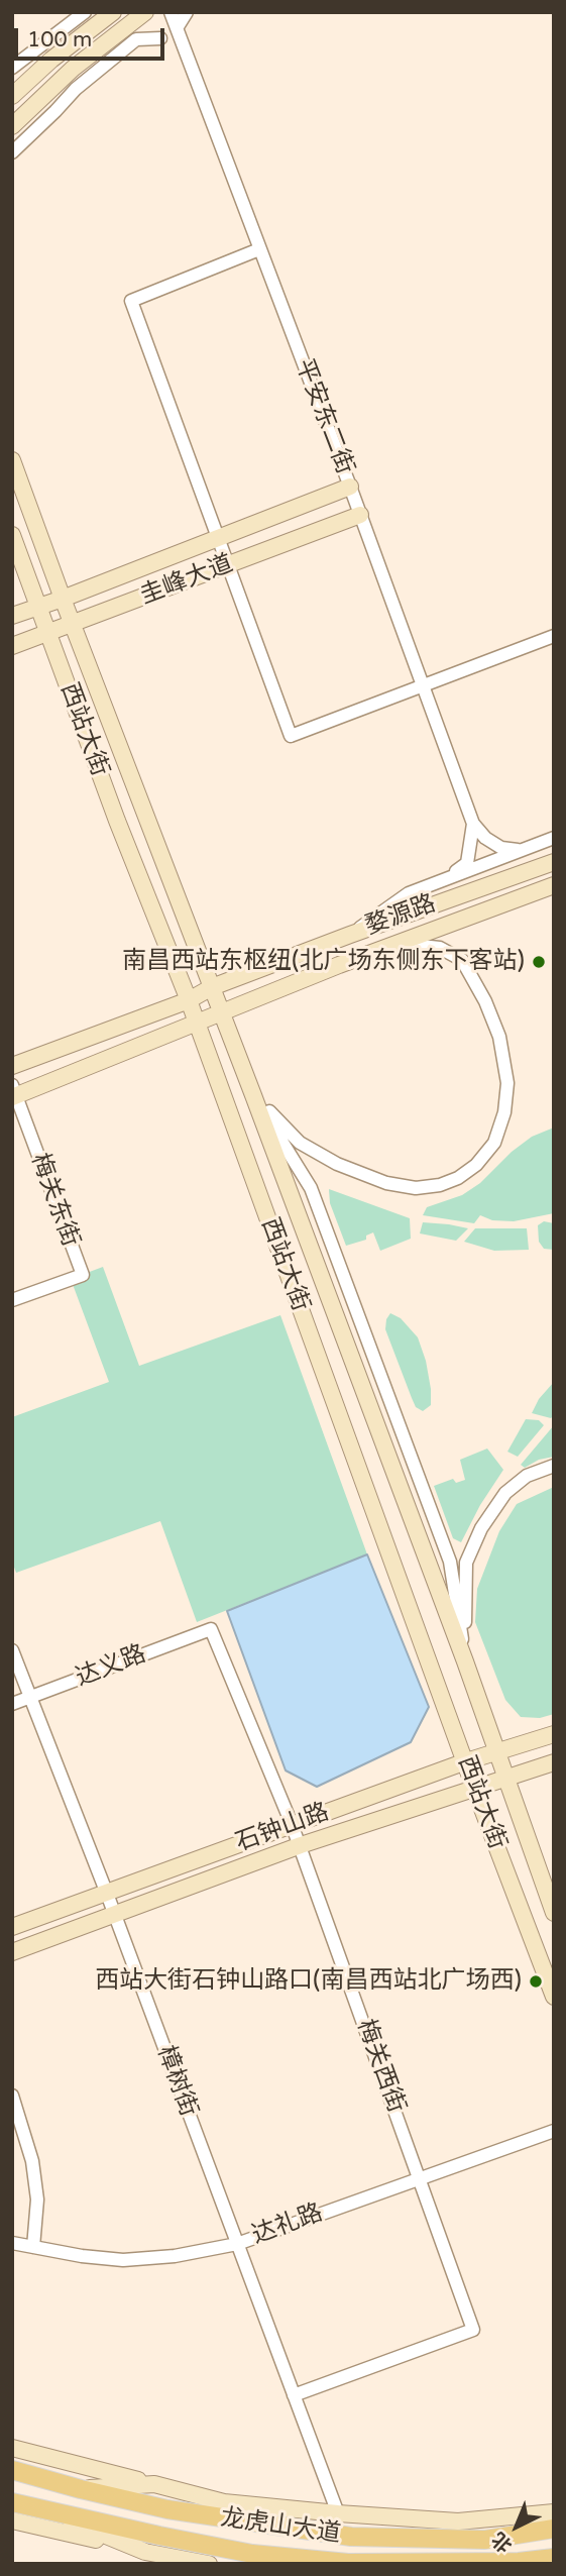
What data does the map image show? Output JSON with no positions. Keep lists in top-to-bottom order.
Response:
{
  "streets": {
    "main road": [
      "圭峰大道",
      "西站大街",
      "婺源路",
      "石钟山路",
      "龙虎山大道"
    ],
    "street": [
      "平安东二街",
      "梅关东街",
      "达义路",
      "梅关西街",
      "樟树街",
      "达礼路"
    ]
  },
  "crossings": [
    ["平安东二街", "圭峰大道"],
    ["圭峰大道", "西站大街"],
    ["西站大街", "婺源路"],
    ["西站大街", "石钟山路"],
    ["婺源路", "梅关东街"],
    ["达义路", "梅关西街"],
    ["达义路", "樟树街"],
    ["石钟山路", "梅关西街"],
    ["石钟山路", "樟树街"],
    ["梅关西街", "樟树街"],
    ["梅关西街", "达礼路"],
    ["樟树街", "达礼路"]
  ],
  "places": ["南昌西站东枢纽(北广场东侧东下客站)", "西站大街石钟山路口(南昌西站北广场西)"],
  "scale_bar": "100 m",
  "north": "bottom left"
}
